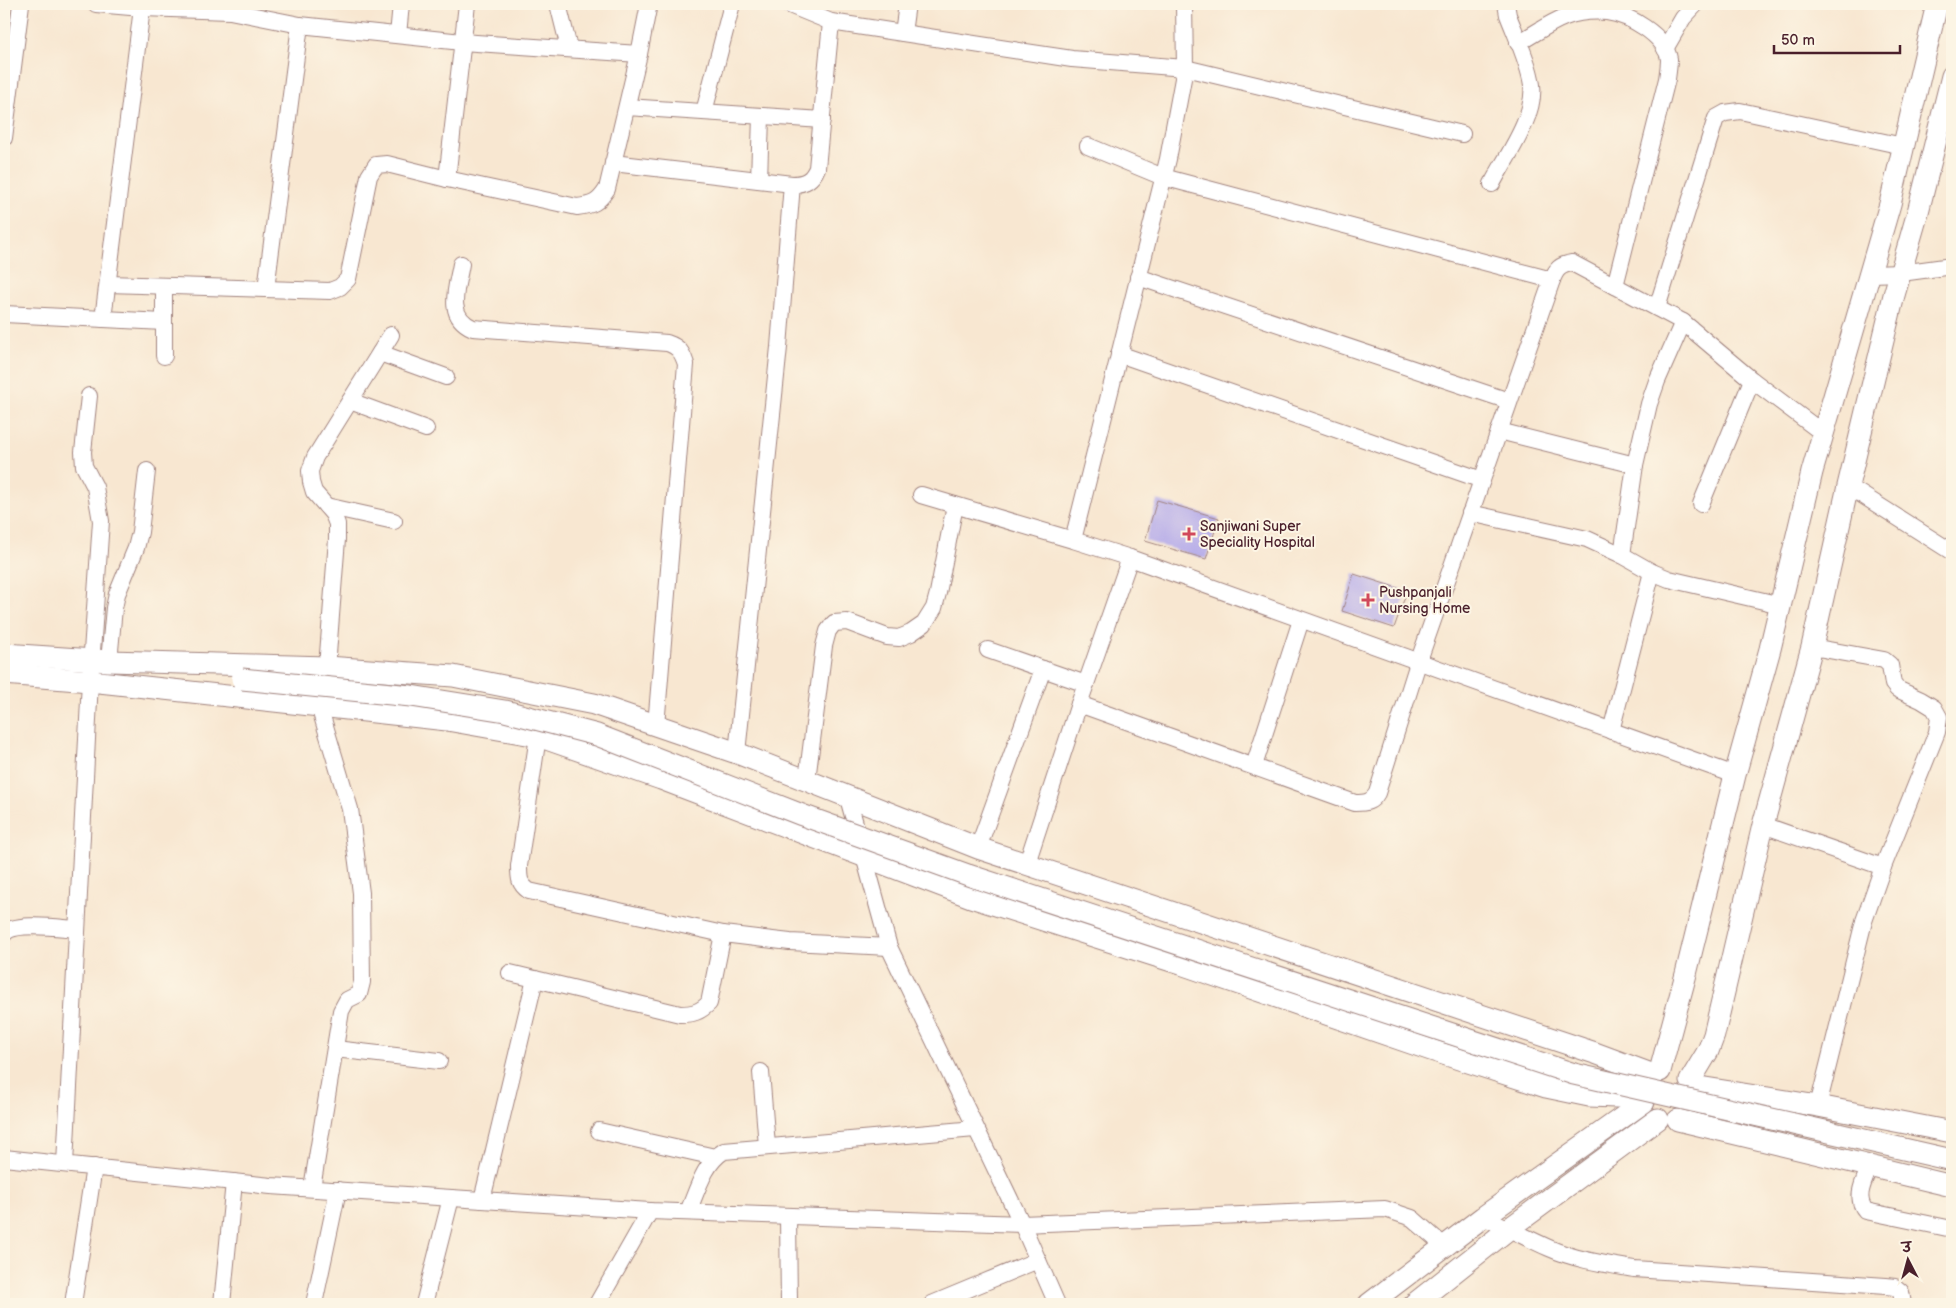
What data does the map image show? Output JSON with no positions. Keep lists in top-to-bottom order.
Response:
{
  "places": {
    "health": ["Sanjiwani Super Speciality Hospital", "Pushpanjali Nursing Home"]
  },
  "scale_bar": "50 m",
  "north": "top"
}
